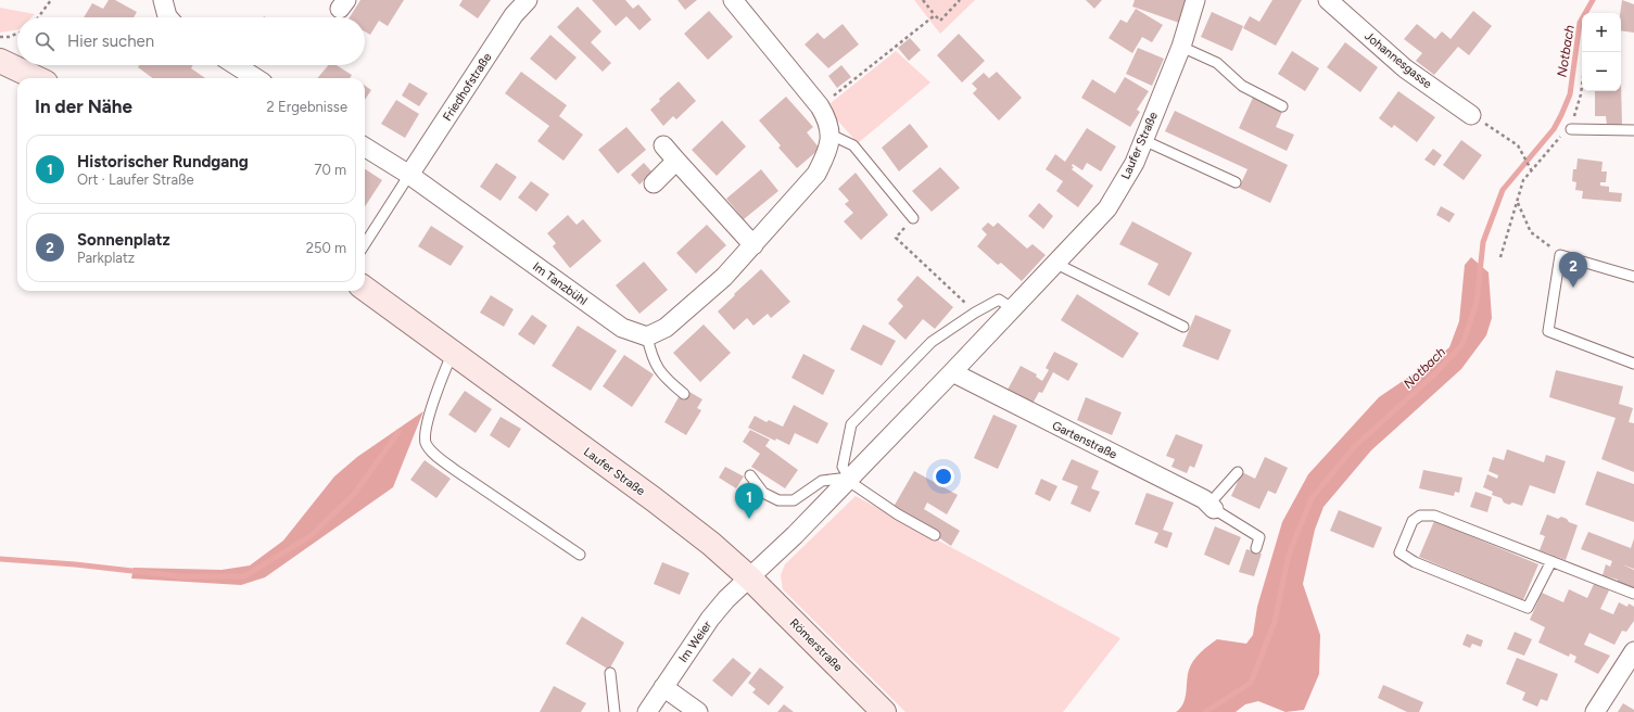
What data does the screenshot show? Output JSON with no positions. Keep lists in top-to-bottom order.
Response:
{
  "streets": {
    "main road": ["Laufer Straße", "Römerstraße"],
    "street": [
      "Johannesgasse",
      "Friedhofstraße",
      "Im Tanzbühl",
      "Gartenstraße",
      "Im Weier"
    ]
  },
  "crossings": [
    ["Friedhofstraße", "Im Tanzbühl"],
    ["Laufer Straße", "Gartenstraße"],
    ["Laufer Straße", "Im Weier"],
    ["Laufer Straße", "Römerstraße"],
    ["Im Weier", "Römerstraße"]
  ],
  "water": ["Notbach"],
  "page": {
    "map_buttons": ["+", "−"],
    "search": "Hier suchen",
    "heading": ["In der Nähe", "2 Ergebnisse"],
    "list": [
      {
        "mark": "1",
        "name": "Historischer Rundgang",
        "note": "Ort · Laufer Straße",
        "value": "70 m"
      },
      {
        "mark": "2",
        "name": "Sonnenplatz",
        "note": "Parkplatz",
        "value": "250 m"
      }
    ],
    "pins": ["2", "1"]
  }
}
